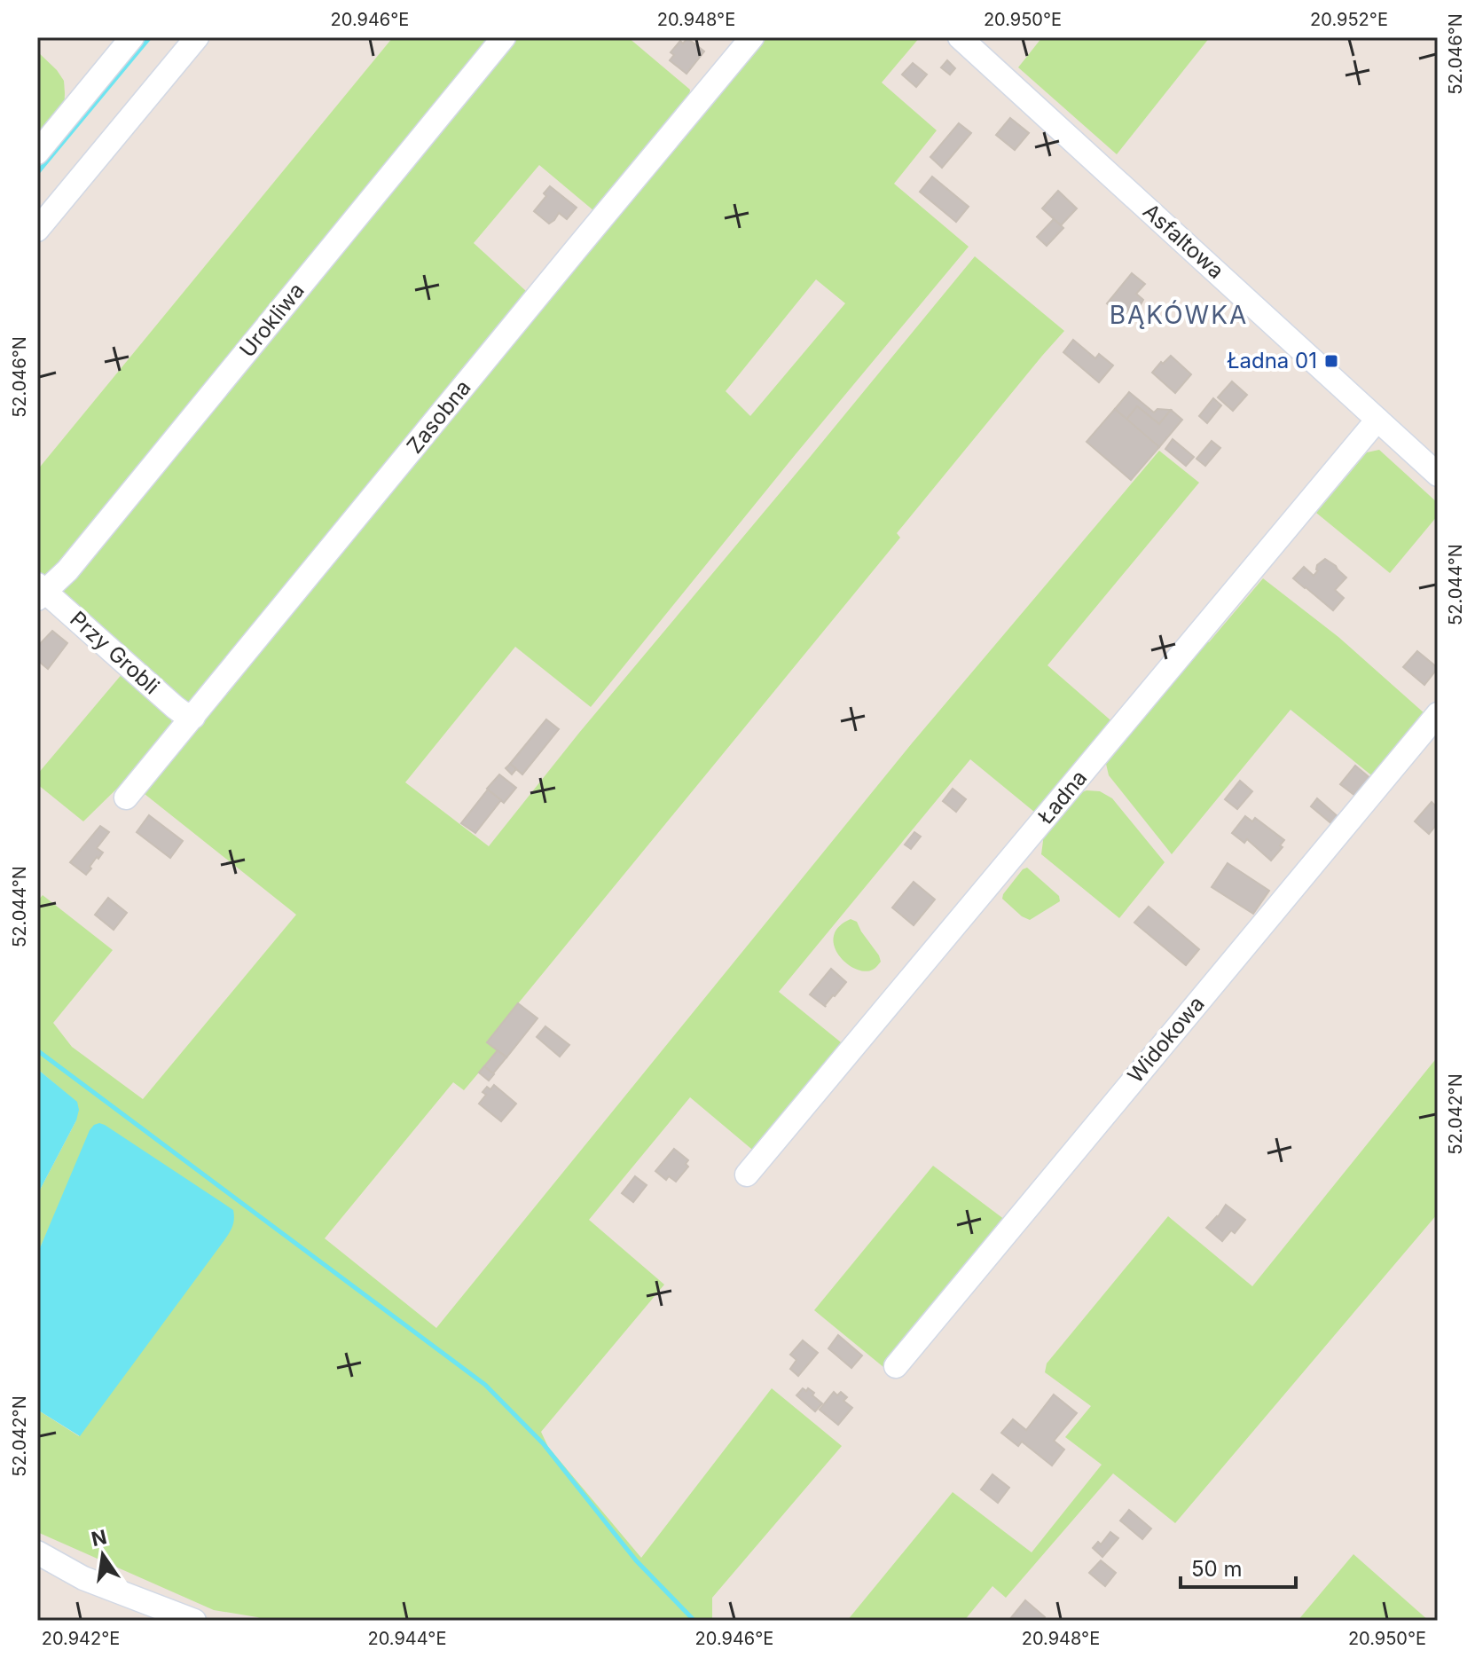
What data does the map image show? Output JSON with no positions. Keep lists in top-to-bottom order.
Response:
{
  "streets": {
    "street": [
      "Asfaltowa",
      "Urokliwa",
      "Zasobna",
      "Przy Grobli",
      "Ładna",
      "Widokowa"
    ]
  },
  "crossings": [
    ["Asfaltowa", "Ładna"],
    ["Urokliwa", "Przy Grobli"],
    ["Zasobna", "Przy Grobli"]
  ],
  "districts": ["BĄKÓWKA"],
  "places": {
    "transit": ["Ładna 01"]
  },
  "scale_bar": "50 m",
  "north": "top",
  "coordinates": [
    "20.946°E",
    "20.948°E",
    "20.950°E",
    "20.952°E",
    "52.046°N",
    "52.044°N",
    "52.042°N",
    "20.942°E",
    "20.944°E"
  ]
}
